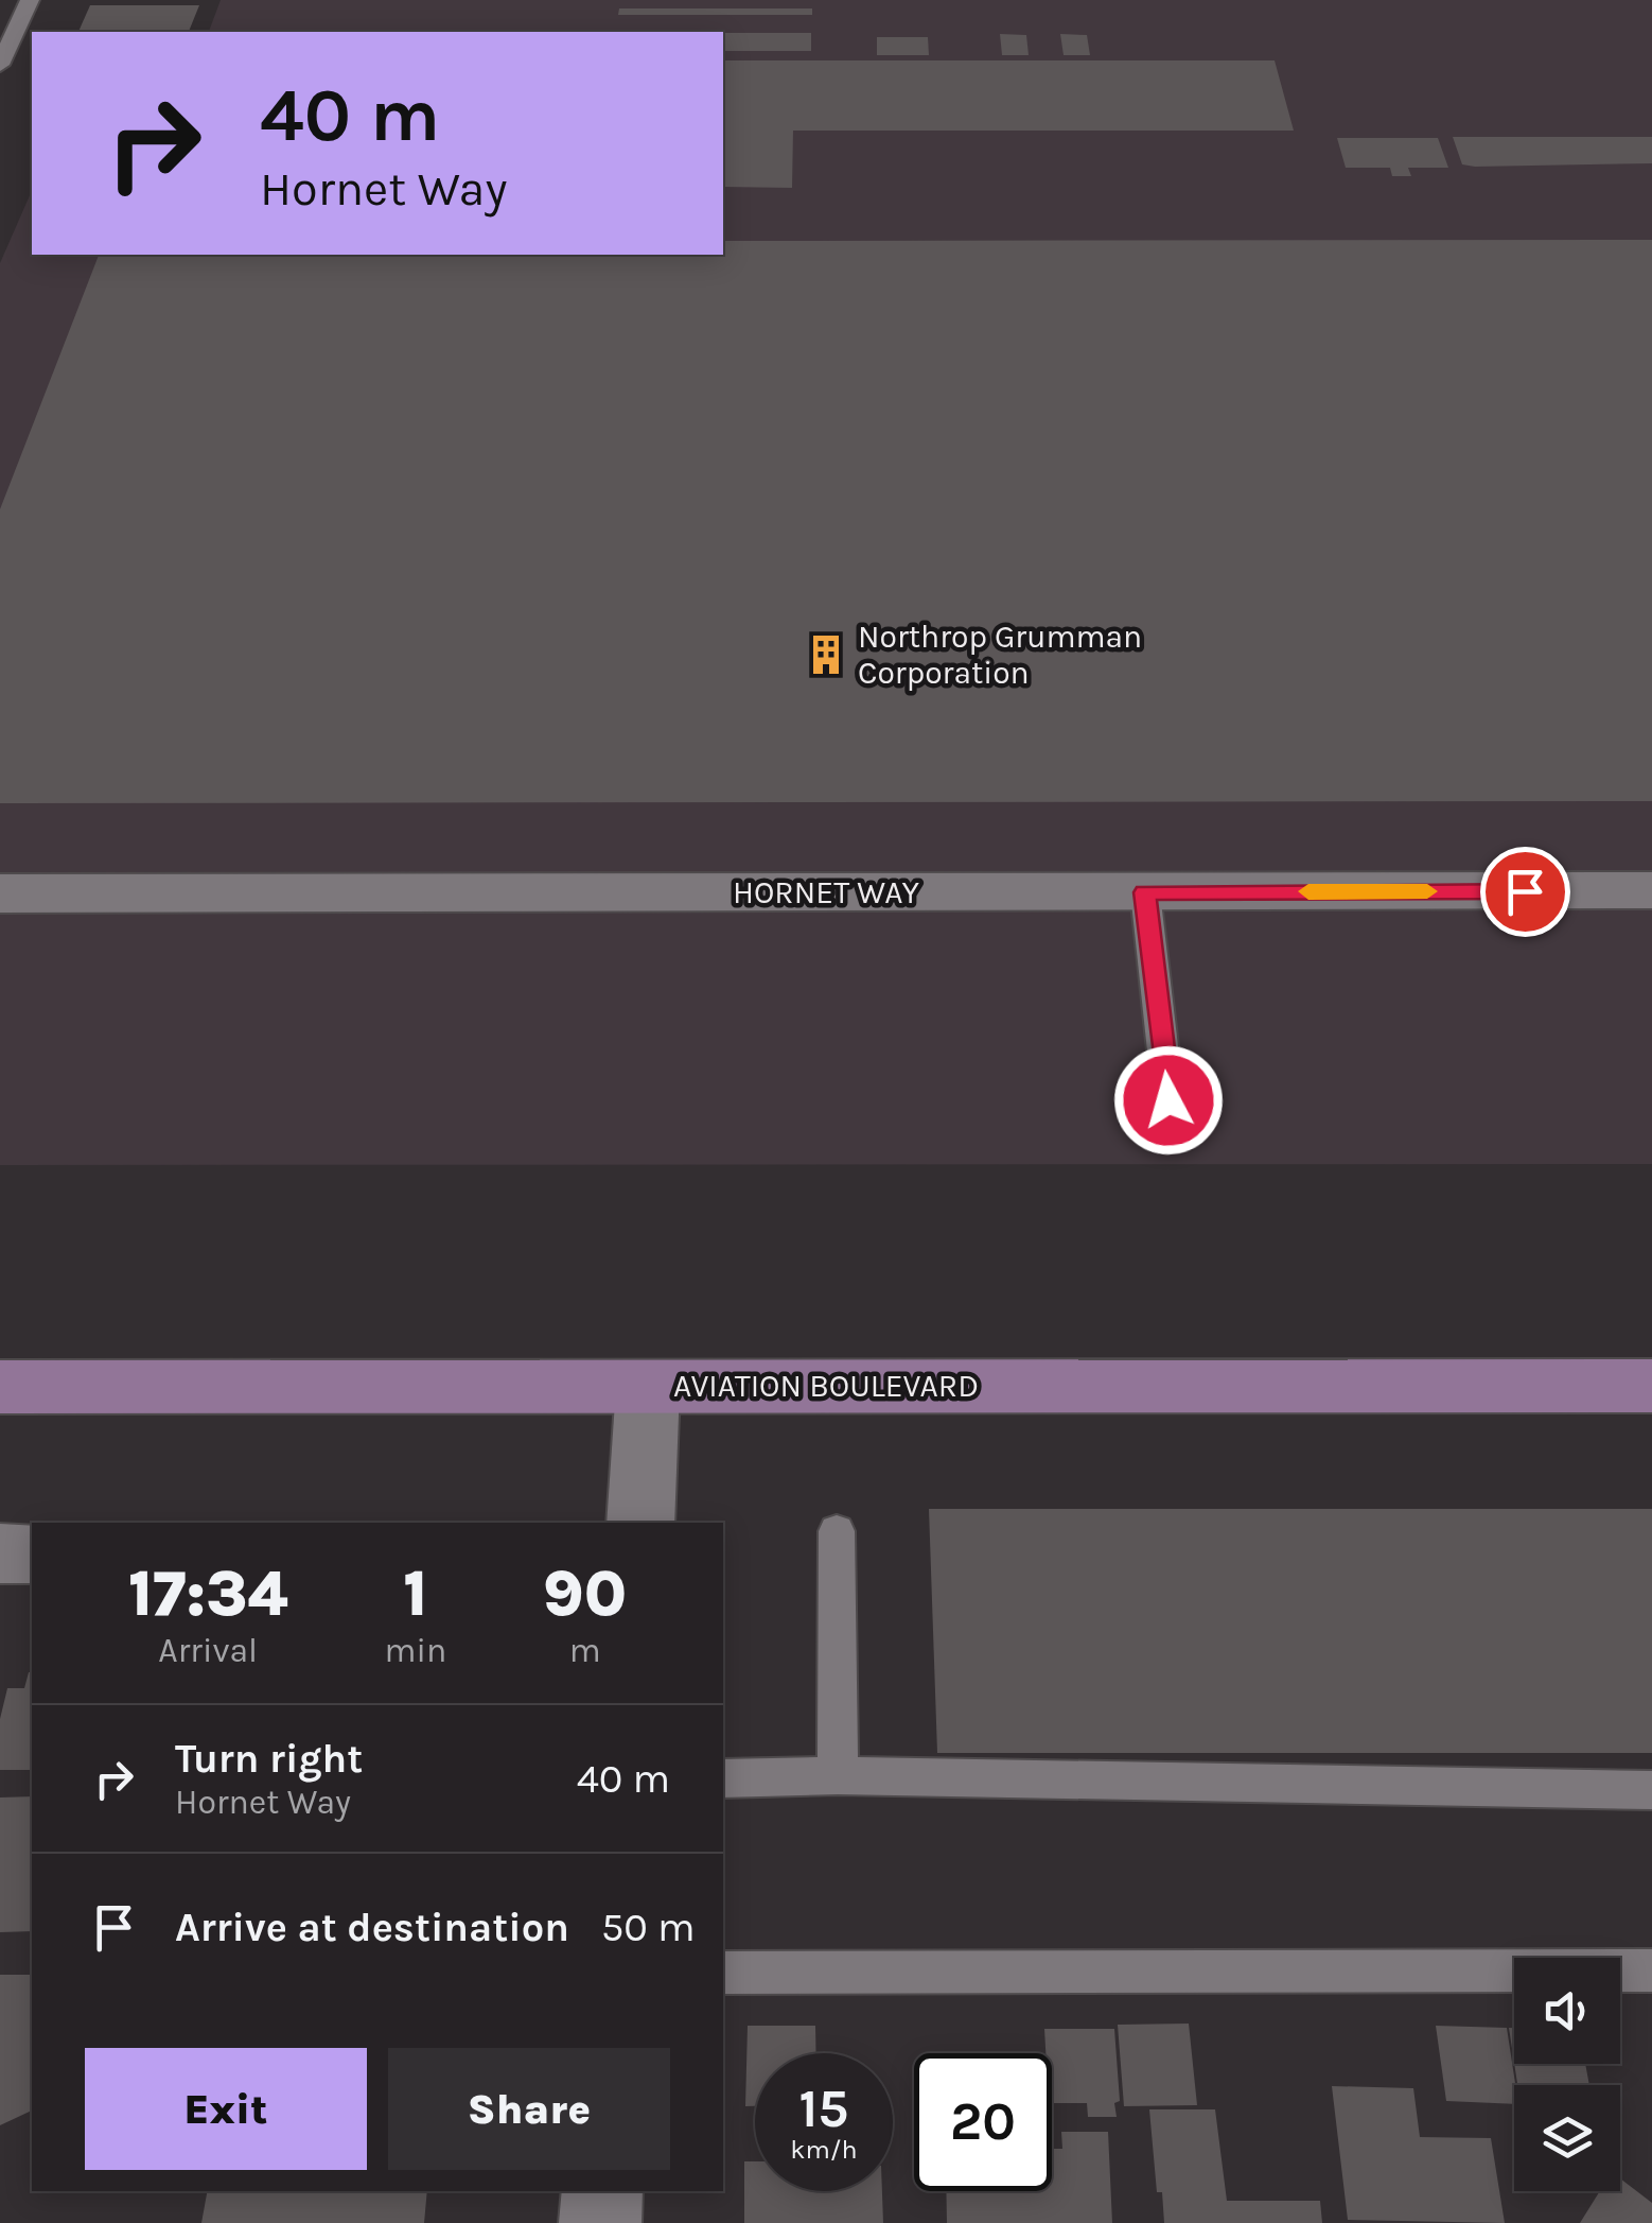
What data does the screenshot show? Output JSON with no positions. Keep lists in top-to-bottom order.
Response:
{
  "streets": {
    "main road": ["AVIATION BOULEVARD"],
    "street": ["HORNET WAY"]
  },
  "places": {
    "building": ["Northrop Grumman Corporation"]
  },
  "page": {
    "turn": ["40 m", "Hornet Way"],
    "eta": [
      "17:34",
      "Arrival",
      "1",
      "min",
      "90",
      "m"
    ],
    "list": [
      {
        "name": "Turn right",
        "note": "Hornet Way",
        "value": "40 m"
      },
      {
        "name": "Arrive at destination",
        "value": "50 m"
      }
    ],
    "buttons": ["Exit", "Share"],
    "speed": "15 km/h",
    "limit": "20"
  }
}
